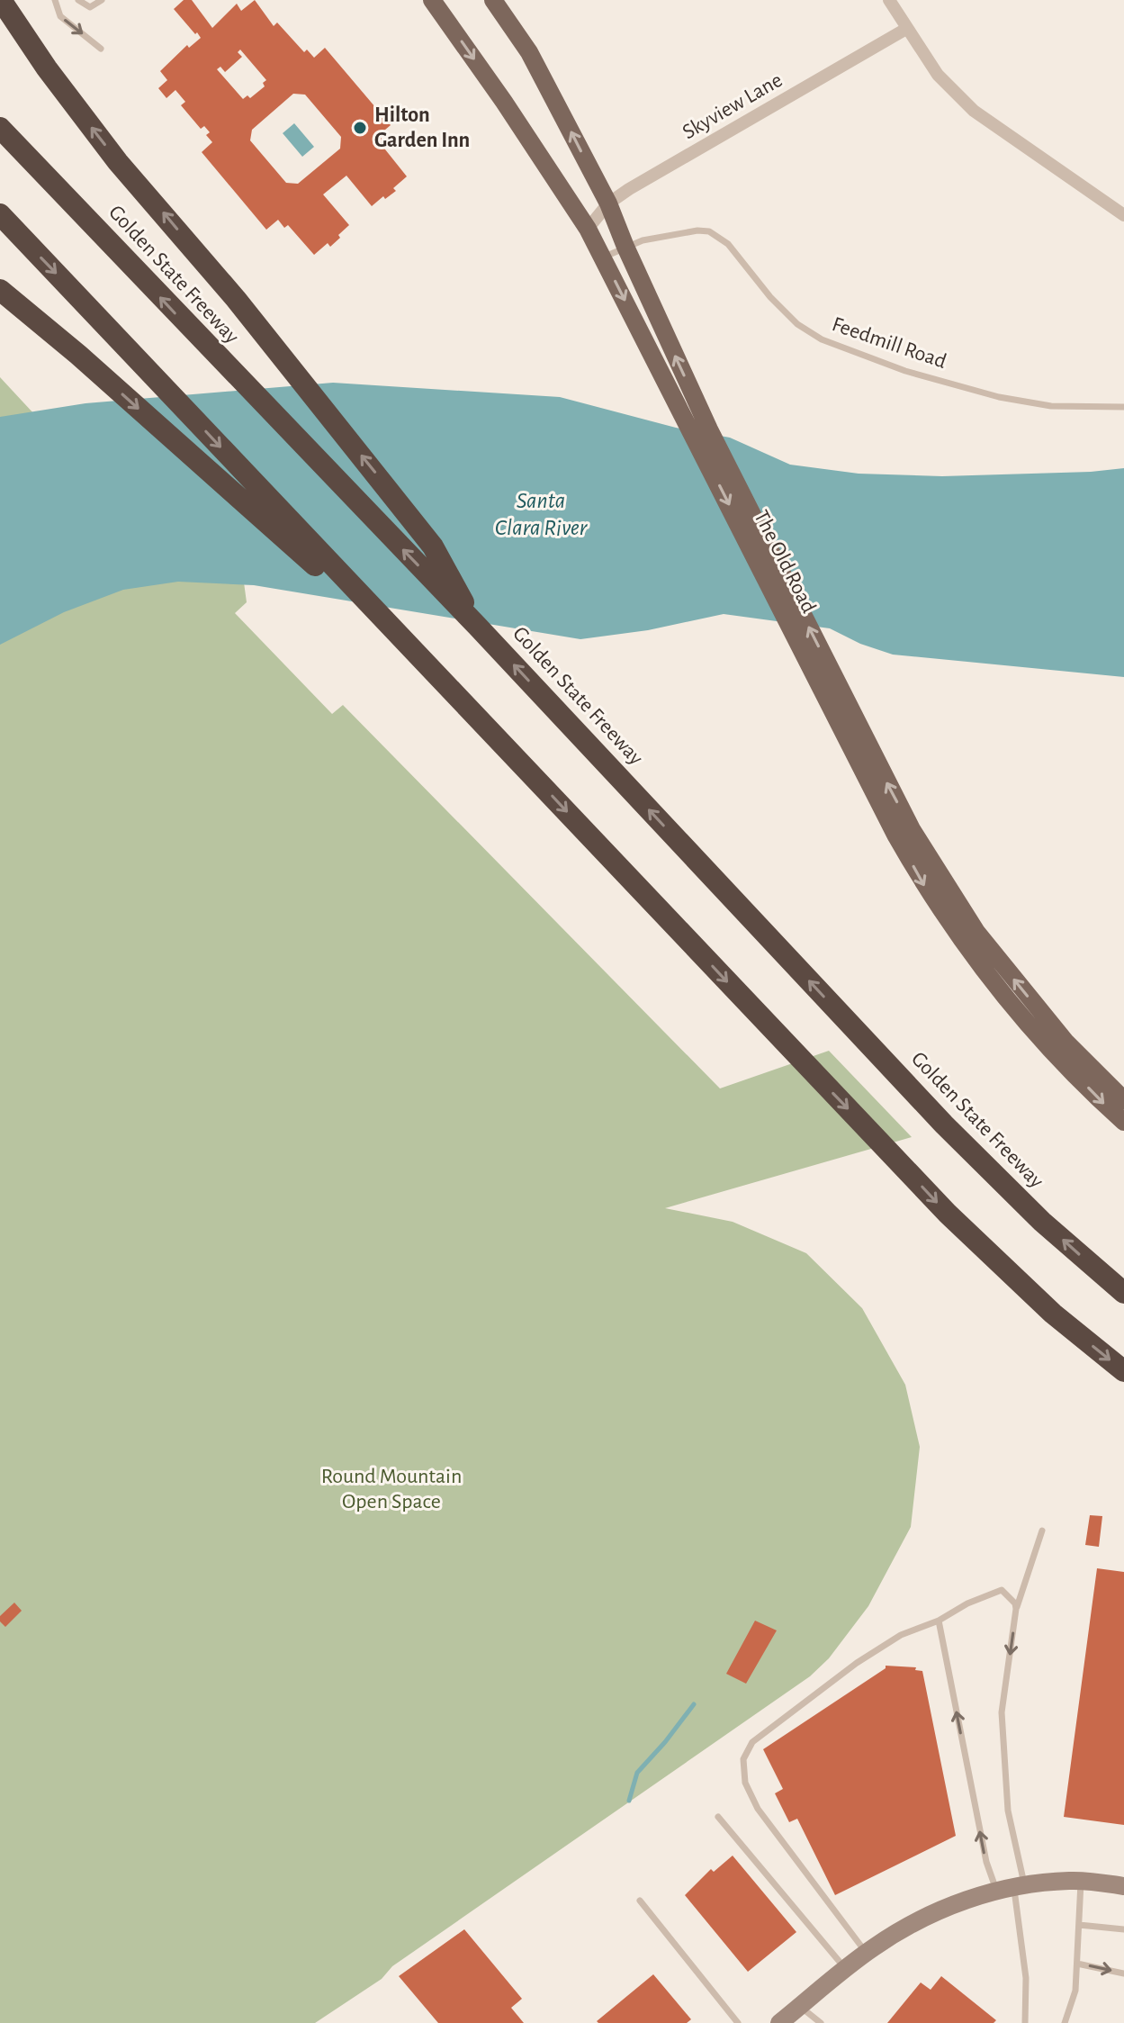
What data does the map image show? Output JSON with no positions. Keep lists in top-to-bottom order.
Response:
{
  "streets": {
    "highway": ["Golden State Freeway"],
    "main road": ["The Old Road"],
    "street": ["Skyview Lane"],
    "lane": ["Feedmill Road"]
  },
  "crossings": [
    ["Skyview Lane", "The Old Road"],
    ["Feedmill Road", "The Old Road"]
  ],
  "water": ["Santa Clara River"],
  "parks": ["Round Mountain Open Space"],
  "places": ["Hilton Garden Inn"]
}
